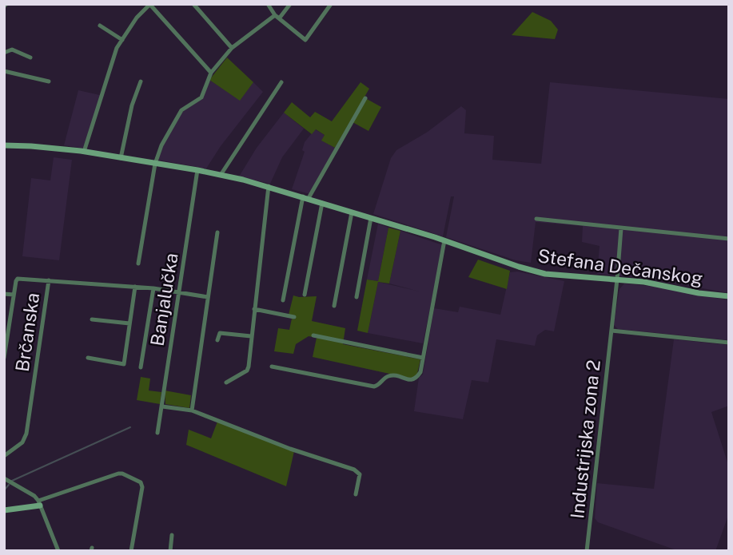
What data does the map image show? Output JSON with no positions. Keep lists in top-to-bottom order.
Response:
{
  "streets": {
    "main road": ["Stefana Dečanskog"],
    "street": ["Banjalučka", "Brčanska", "Industrijska zona 2"]
  },
  "crossings": [
    ["Stefana Dečanskog", "Banjalučka"],
    ["Stefana Dečanskog", "Industrijska zona 2"]
  ]
}
